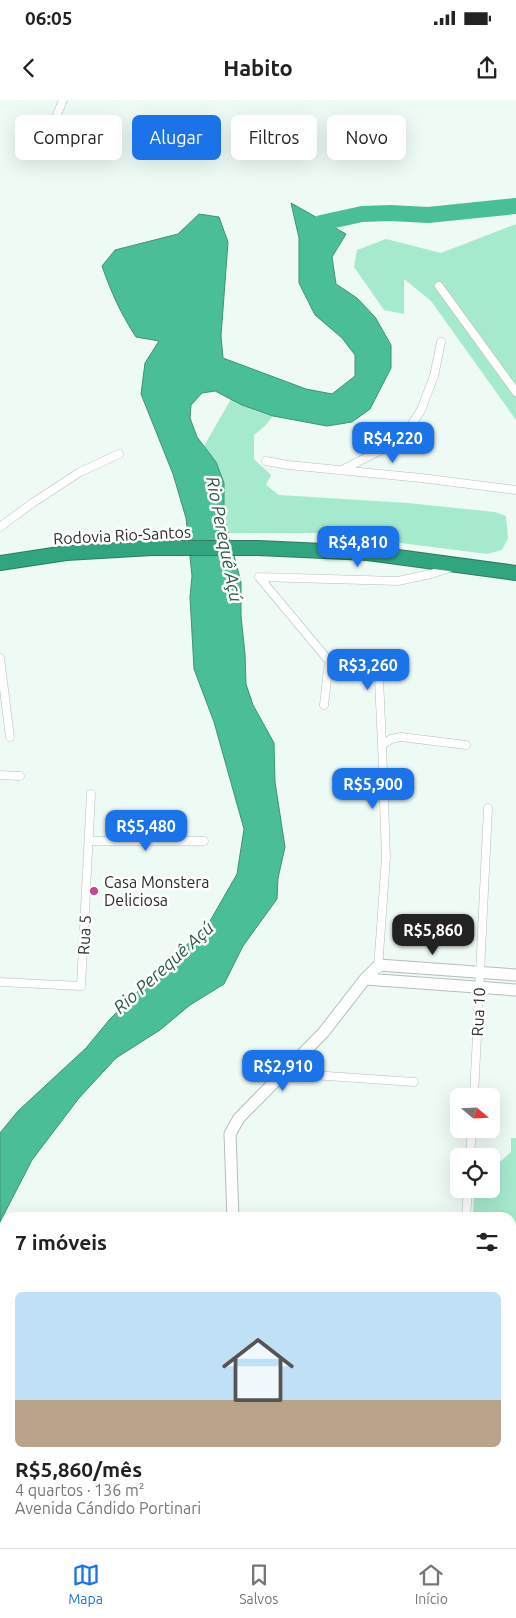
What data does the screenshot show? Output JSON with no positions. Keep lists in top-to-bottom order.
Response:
{
  "streets": {
    "highway": ["Rodovia Rio-Santos"],
    "street": ["Rua 5", "Rua 10"]
  },
  "water": ["Rio Perequê Açú"],
  "places": ["Casa Monstera Deliciosa"],
  "north": "right",
  "page": {
    "status": "06:05",
    "header": "Habito",
    "chip": [
      "Comprar",
      "Alugar",
      "Filtros",
      "Novo"
    ],
    "price": [
      "R$4,220",
      "R$4,810",
      "R$3,260",
      "R$5,900",
      "R$5,480",
      "R$5,860",
      "R$2,910"
    ],
    "heading": "7 imóveis",
    "list": [
      {
        "name": "R$5,860/mês",
        "note": "4 quartos · 136 m² · Avenida Cándido Portinari"
      }
    ],
    "tabs": ["Mapa", "Salvos", "Início"]
  }
}
